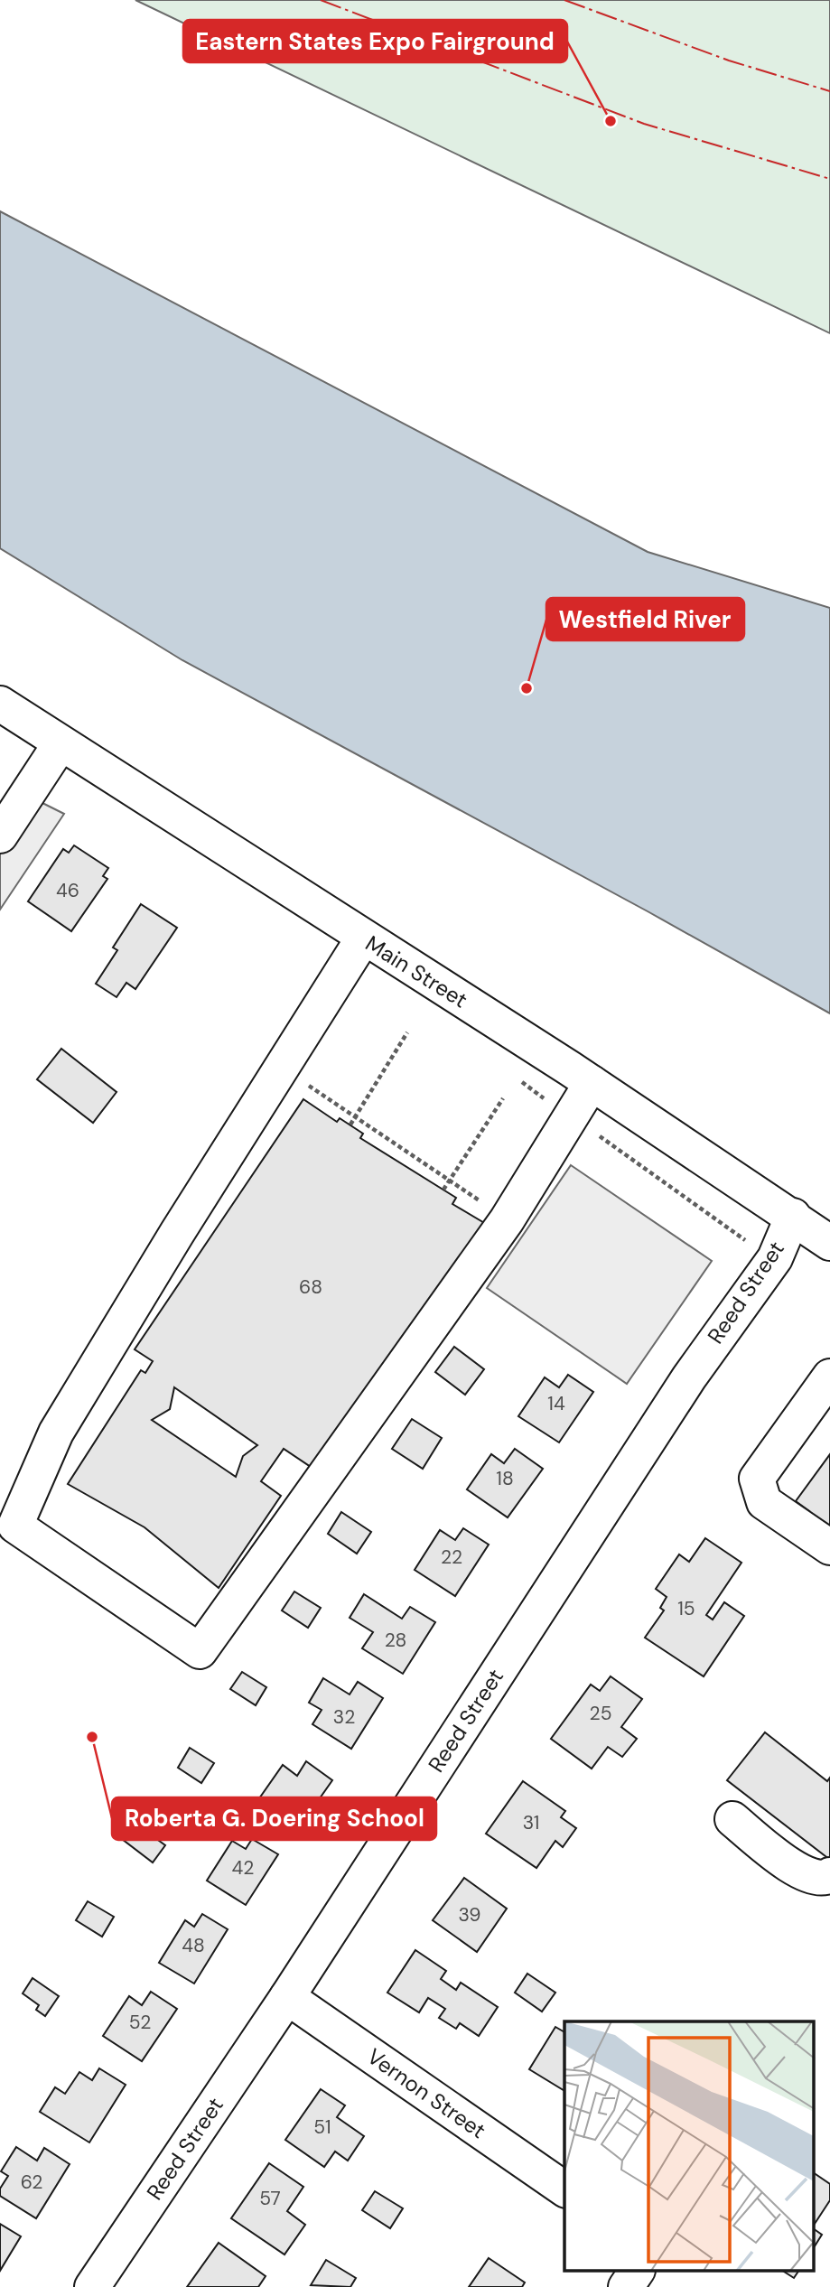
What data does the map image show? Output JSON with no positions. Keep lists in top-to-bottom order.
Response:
{
  "streets": {
    "street": ["Main Street", "Reed Street", "Vernon Street"]
  },
  "crossings": [
    ["Main Street", "Reed Street"],
    ["Reed Street", "Vernon Street"]
  ],
  "places": ["Eastern States Expo Fairground", "Westfield River", "Roberta G. Doering School"],
  "house_numbers": [
    "46",
    "68",
    "14",
    "18",
    "22",
    "15",
    "28",
    "25",
    "32",
    "31",
    "42",
    "39",
    "48",
    "52",
    "51",
    "62",
    "57"
  ]
}
